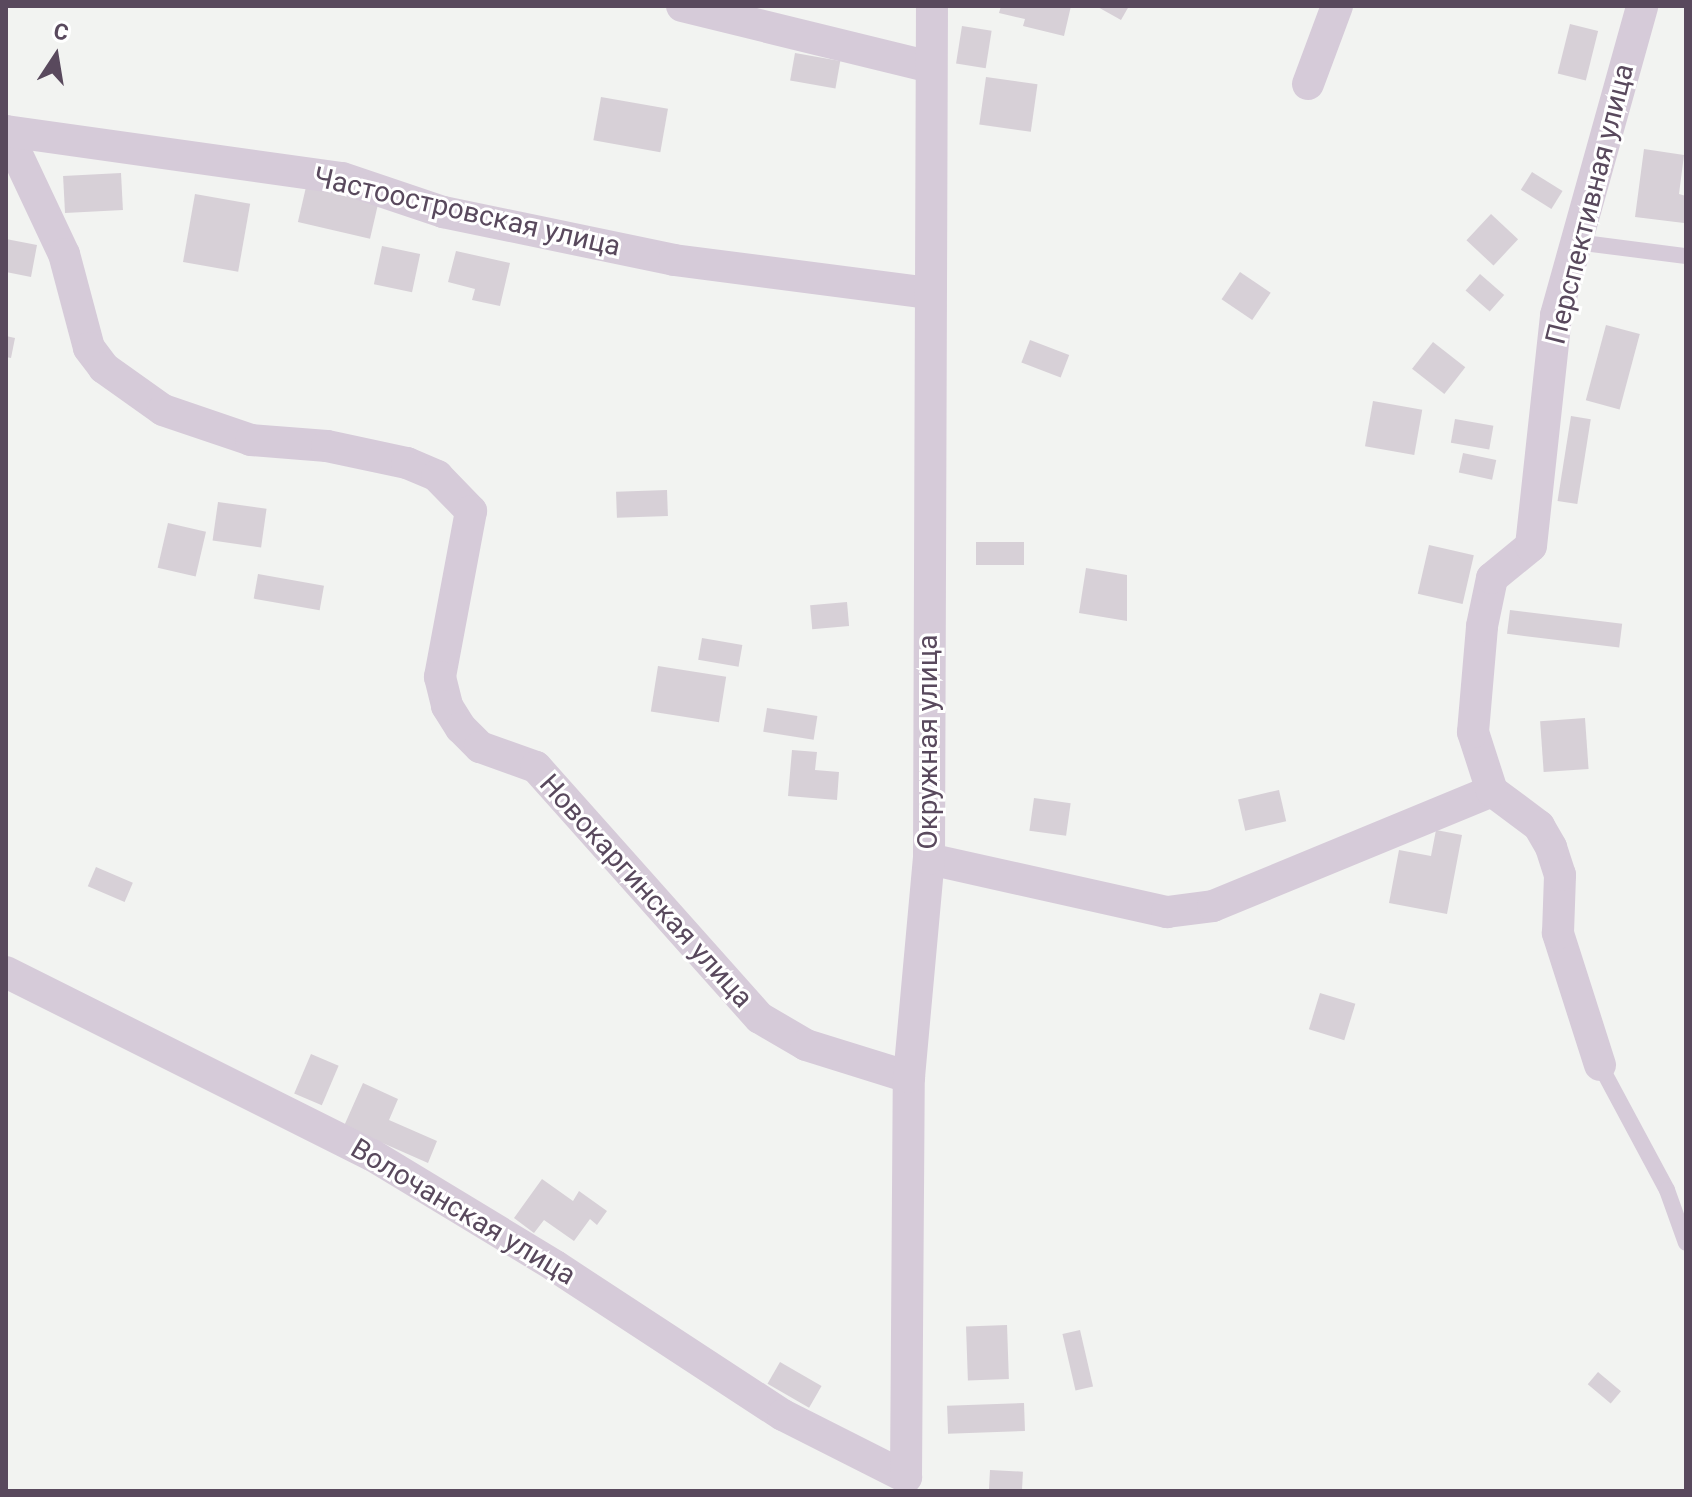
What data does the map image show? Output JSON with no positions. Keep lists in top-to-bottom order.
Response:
{
  "streets": {
    "street": [
      "Перспективная улица",
      "Частоостровская улица",
      "Окружная улица",
      "Новокаргинская улица",
      "Волочанская улица"
    ]
  },
  "crossings": [
    ["Частоостровская улица", "Окружная улица"],
    ["Частоостровская улица", "Новокаргинская улица"],
    ["Окружная улица", "Новокаргинская улица"],
    ["Окружная улица", "Волочанская улица"]
  ],
  "north": "top"
}
